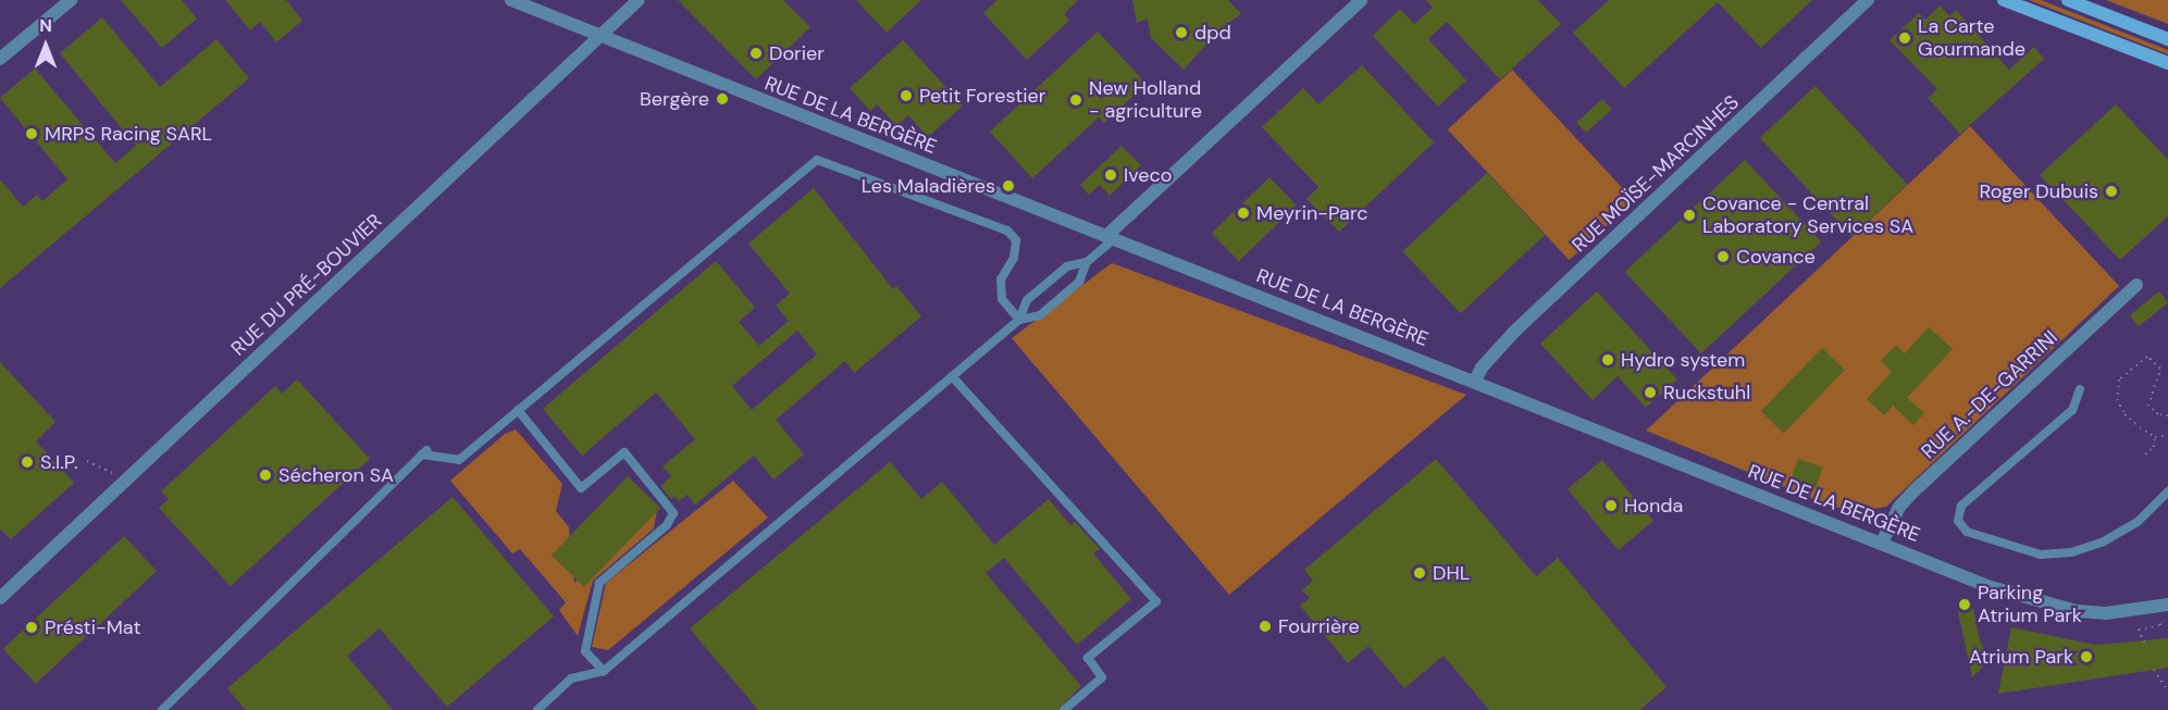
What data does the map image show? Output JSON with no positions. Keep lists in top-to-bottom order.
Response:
{
  "streets": {
    "street": [
      "RUE DE LA BERGÈRE",
      "RUE MOÏSE-MARCINHES",
      "RUE DU PRÉ-BOUVIER",
      "RUE A.-DE-GARRINI"
    ]
  },
  "crossings": [
    ["RUE DE LA BERGÈRE", "RUE MOÏSE-MARCINHES"],
    ["RUE DE LA BERGÈRE", "RUE DU PRÉ-BOUVIER"],
    ["RUE DE LA BERGÈRE", "RUE A.-DE-GARRINI"]
  ],
  "places": [
    "dpd",
    "La Carte Gourmande",
    "Dorier",
    "Petit Forestier",
    "Bergère",
    "New Holland - agriculture",
    "MRPS Racing SARL",
    "Iveco",
    "Les Maladières",
    "Roger Dubuis",
    "Meyrin-Parc",
    "Covance - Central Laboratory Services SA",
    "Covance",
    "Hydro system",
    "Ruckstuhl",
    "S.I.P.",
    "Sécheron SA",
    "Honda",
    "DHL",
    "Parking Atrium Park",
    "Fourrière",
    "Présti-Mat",
    "Atrium Park"
  ],
  "north": "top"
}
